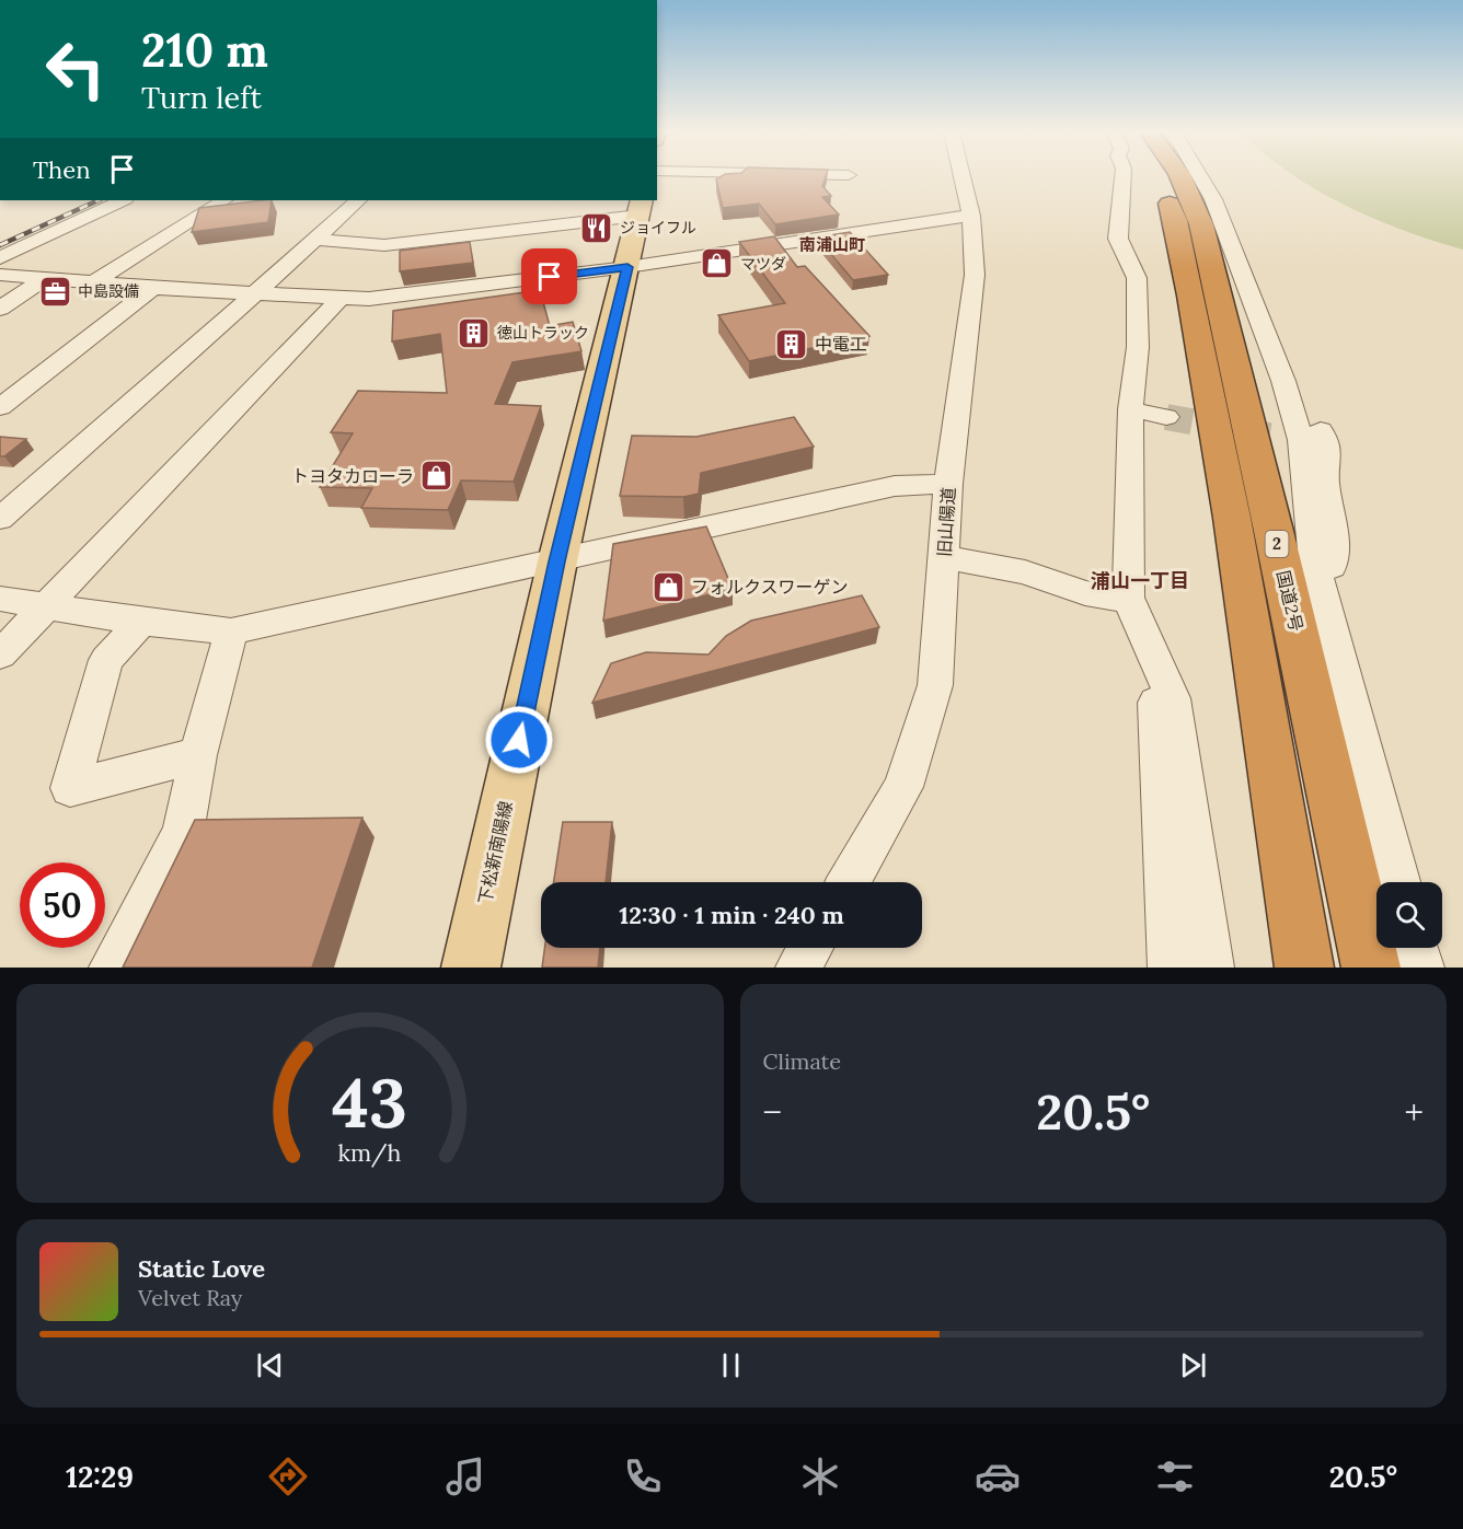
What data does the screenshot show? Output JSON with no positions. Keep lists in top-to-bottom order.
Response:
{
  "streets": {
    "highway": ["2", "国道2号"],
    "main road": ["下松新南陽線"],
    "street": ["旧山陽道"]
  },
  "districts": ["南浦山町", "浦山一丁目"],
  "places": {
    "restaurant": ["ジョイフル"],
    "shop": ["マツダ", "トヨタカローラ", "フォルクスワーゲン"],
    "office": ["中島設備"],
    "building": ["徳山トラック", "中電工"]
  },
  "page": {
    "turn": ["210 m", "Turn left"],
    "then": "Then",
    "limit": "50",
    "trip": "12:30 · 1 min · 240 m",
    "tile": "Climate",
    "heat": ["−", "20.5°", "+"],
    "song": ["Static Love", "Velvet Ray"],
    "tabs": ["12:29", "20.5°"],
    "gauge": ["43", "km/h"]
  }
}
